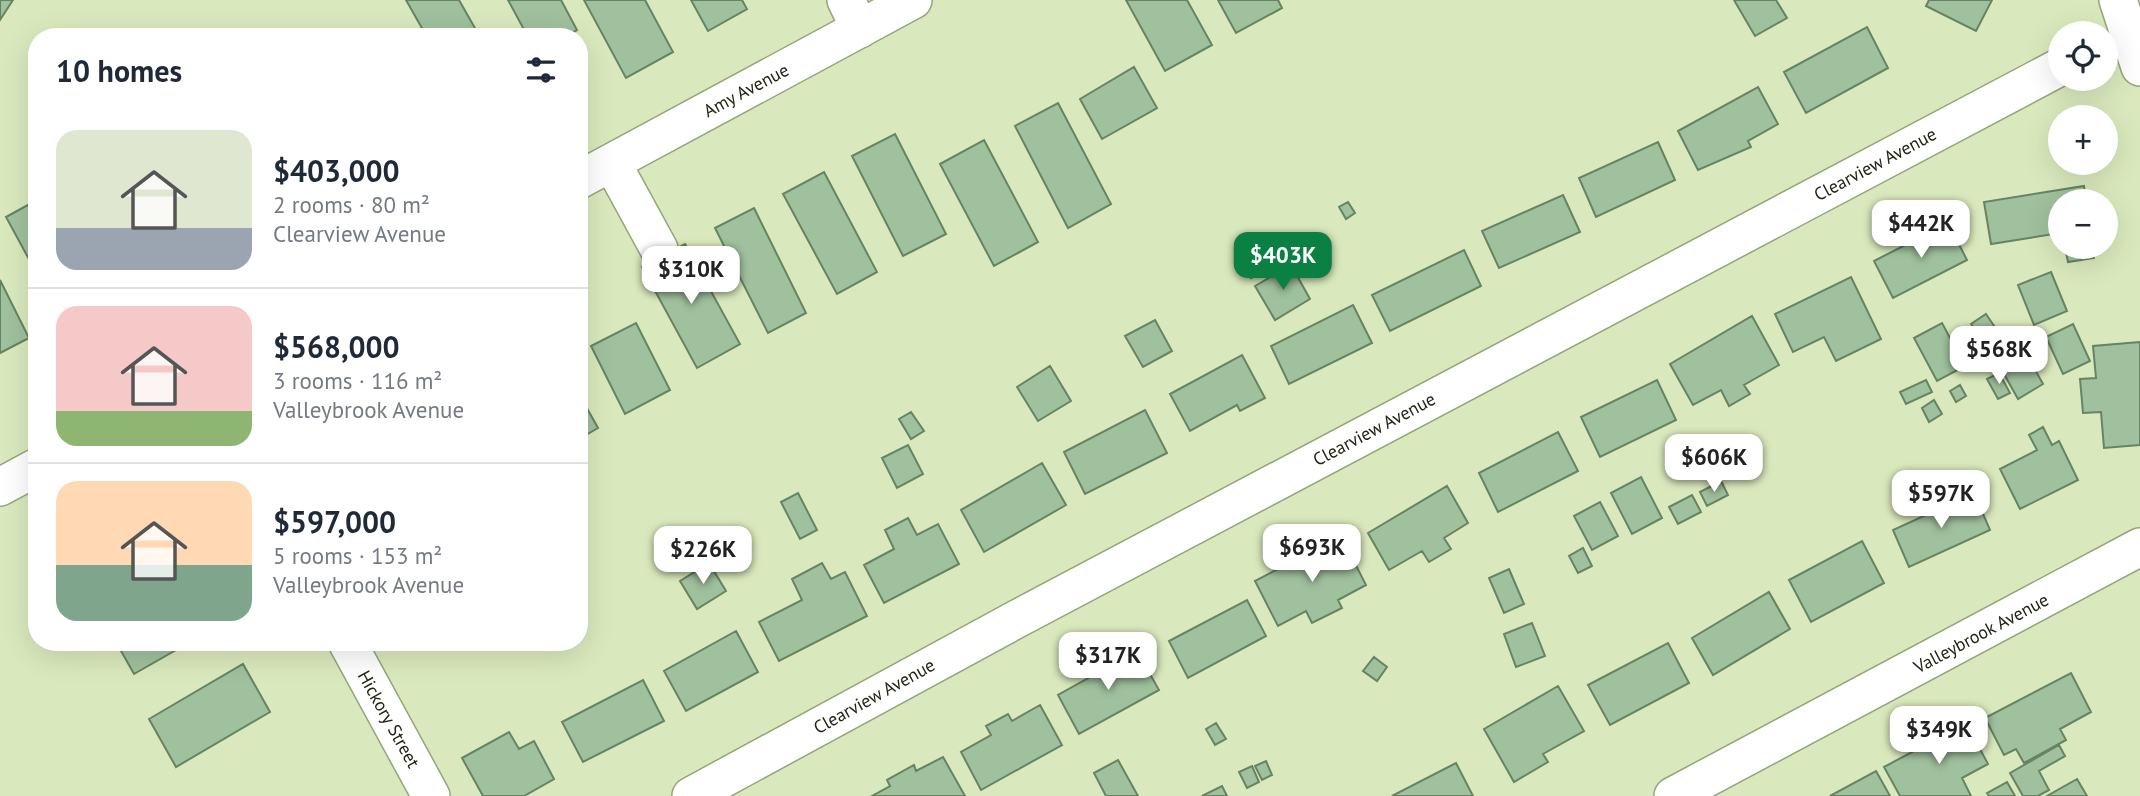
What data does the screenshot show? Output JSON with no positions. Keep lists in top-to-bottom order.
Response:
{
  "streets": {
    "street": [
      "Amy Avenue",
      "Clearview Avenue",
      "Valleybrook Avenue",
      "Hickory Street"
    ]
  },
  "page": {
    "map_buttons": ["+", "−"],
    "heading": "10 homes",
    "list": [
      {
        "name": "$403,000",
        "note": "2 rooms · 80 m² · Clearview Avenue"
      },
      {
        "name": "$568,000",
        "note": "3 rooms · 116 m² · Valleybrook Avenue"
      },
      {
        "name": "$597,000",
        "note": "5 rooms · 153 m² · Valleybrook Avenue"
      }
    ],
    "price": [
      "$442K",
      "$403K",
      "$310K",
      "$568K",
      "$606K",
      "$597K",
      "$693K",
      "$226K",
      "$317K",
      "$349K"
    ]
  }
}
